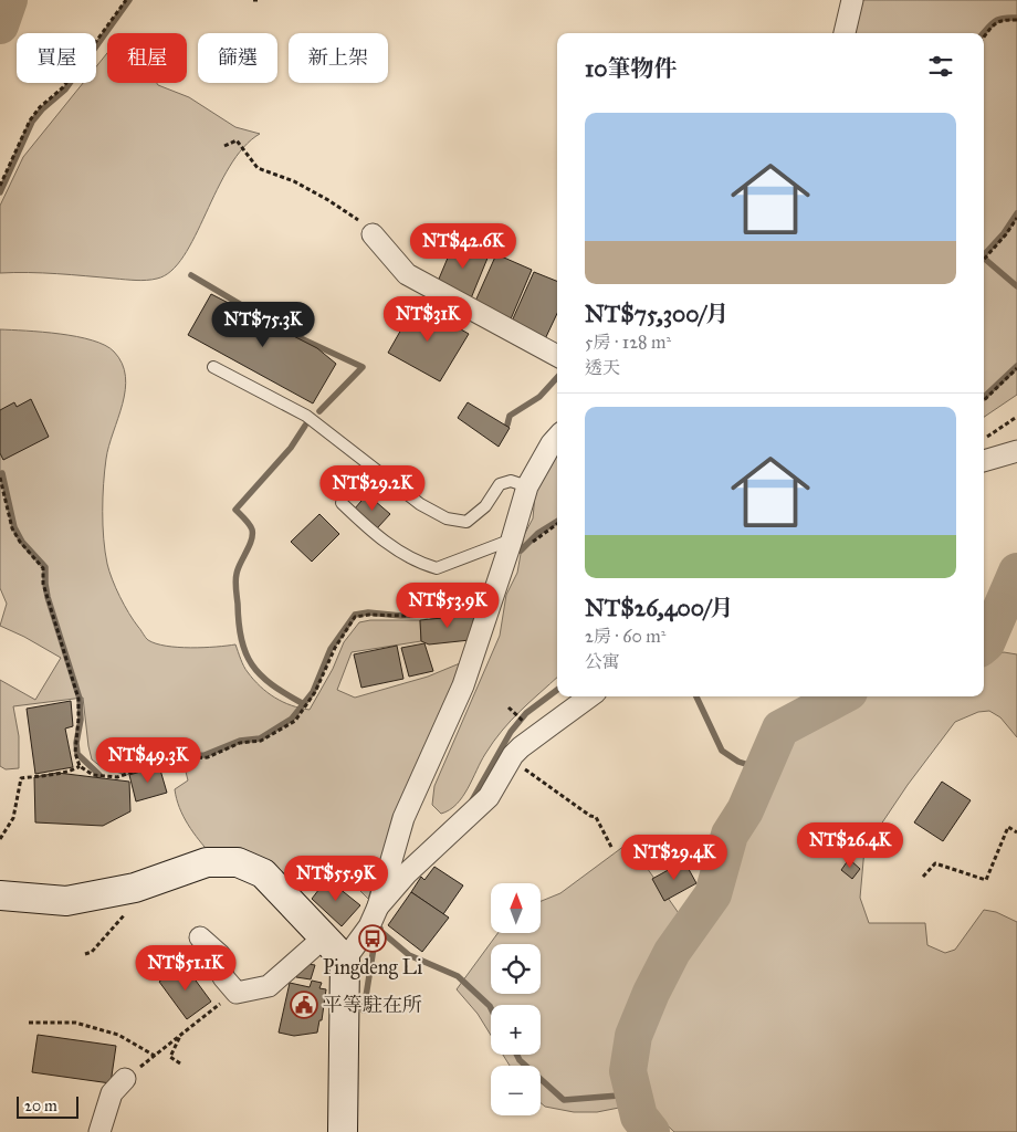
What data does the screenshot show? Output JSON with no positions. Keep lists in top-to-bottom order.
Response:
{
  "places": {
    "bus stop": ["Pingdeng Li"],
    "public building": ["平等駐在所"]
  },
  "scale_bar": "20 m",
  "north": "top",
  "page": {
    "chip": [
      "買屋",
      "租屋",
      "篩選",
      "新上架"
    ],
    "heading": "10筆物件",
    "list": [
      {
        "name": "NT$75,300/月",
        "note": "5房 · 128 m² · 透天"
      },
      {
        "name": "NT$26,400/月",
        "note": "2房 · 60 m² · 公寓"
      }
    ],
    "price": [
      "NT$42.6K",
      "NT$31K",
      "NT$75.3K",
      "NT$29.2K",
      "NT$53.9K",
      "NT$49.3K",
      "NT$26.4K",
      "NT$29.4K",
      "NT$55.9K",
      "NT$51.1K"
    ],
    "map_buttons": ["+", "−"],
    "scale": "20 m"
  }
}
